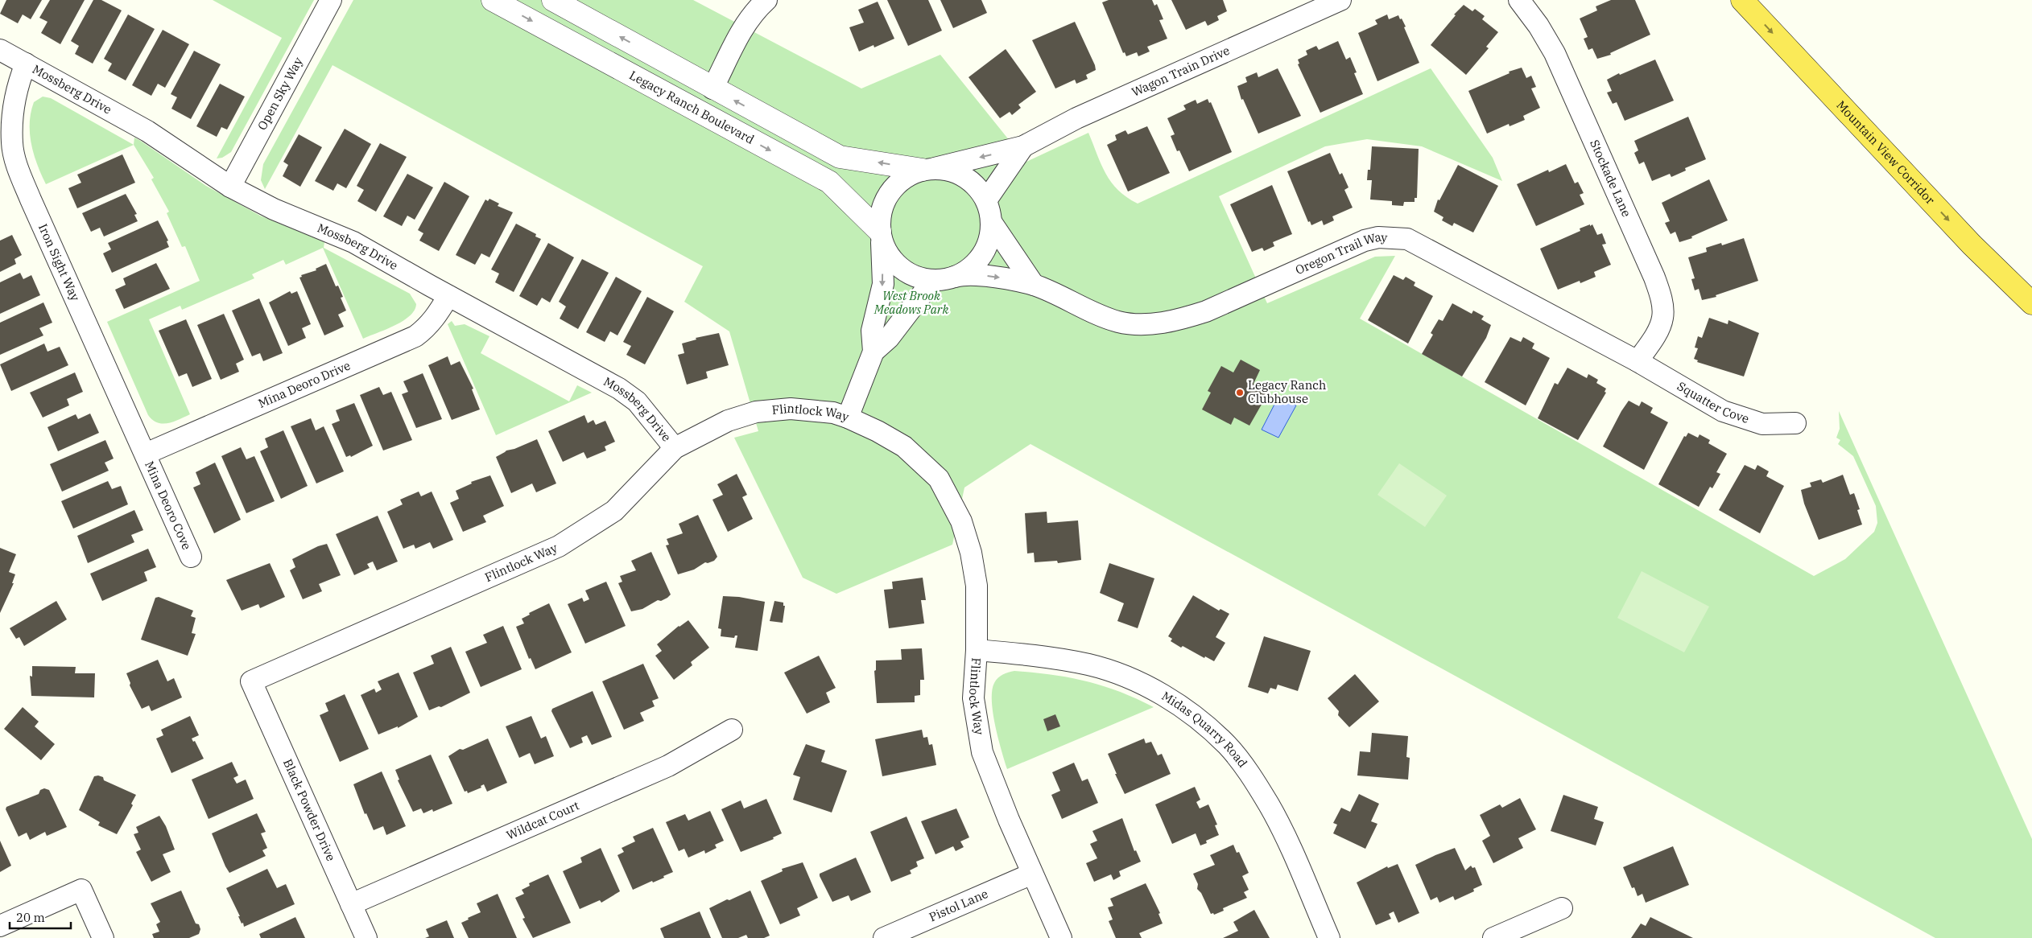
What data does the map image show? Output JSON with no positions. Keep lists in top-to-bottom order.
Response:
{
  "streets": {
    "highway": ["Mountain View Corridor"],
    "street": [
      "Wagon Train Drive",
      "Mossberg Drive",
      "Open Sky Way",
      "Legacy Ranch Boulevard",
      "Stockade Lane",
      "Oregon Trail Way",
      "Iron Sight Way",
      "Mina Deoro Drive",
      "Squatter Cove",
      "Flintlock Way",
      "Mina Deoro Cove",
      "Midas Quarry Road",
      "Black Powder Drive",
      "Wildcat Court",
      "Pistol Lane"
    ]
  },
  "crossings": [
    ["Wagon Train Drive", "Legacy Ranch Boulevard"],
    ["Wagon Train Drive", "Oregon Trail Way"],
    ["Mossberg Drive", "Open Sky Way"],
    ["Mossberg Drive", "Iron Sight Way"],
    ["Mossberg Drive", "Mina Deoro Drive"],
    ["Mossberg Drive", "Flintlock Way"],
    ["Legacy Ranch Boulevard", "Oregon Trail Way"],
    ["Stockade Lane", "Oregon Trail Way"],
    ["Stockade Lane", "Squatter Cove"],
    ["Oregon Trail Way", "Squatter Cove"],
    ["Iron Sight Way", "Mina Deoro Drive"],
    ["Iron Sight Way", "Mina Deoro Cove"],
    ["Mina Deoro Drive", "Mina Deoro Cove"],
    ["Flintlock Way", "Midas Quarry Road"],
    ["Flintlock Way", "Black Powder Drive"],
    ["Flintlock Way", "Pistol Lane"],
    ["Black Powder Drive", "Wildcat Court"]
  ],
  "one_way": ["Mountain View Corridor"],
  "parks": ["West Brook Meadows Park"],
  "places": ["Legacy Ranch Clubhouse"],
  "scale_bar": "20 m"
}
